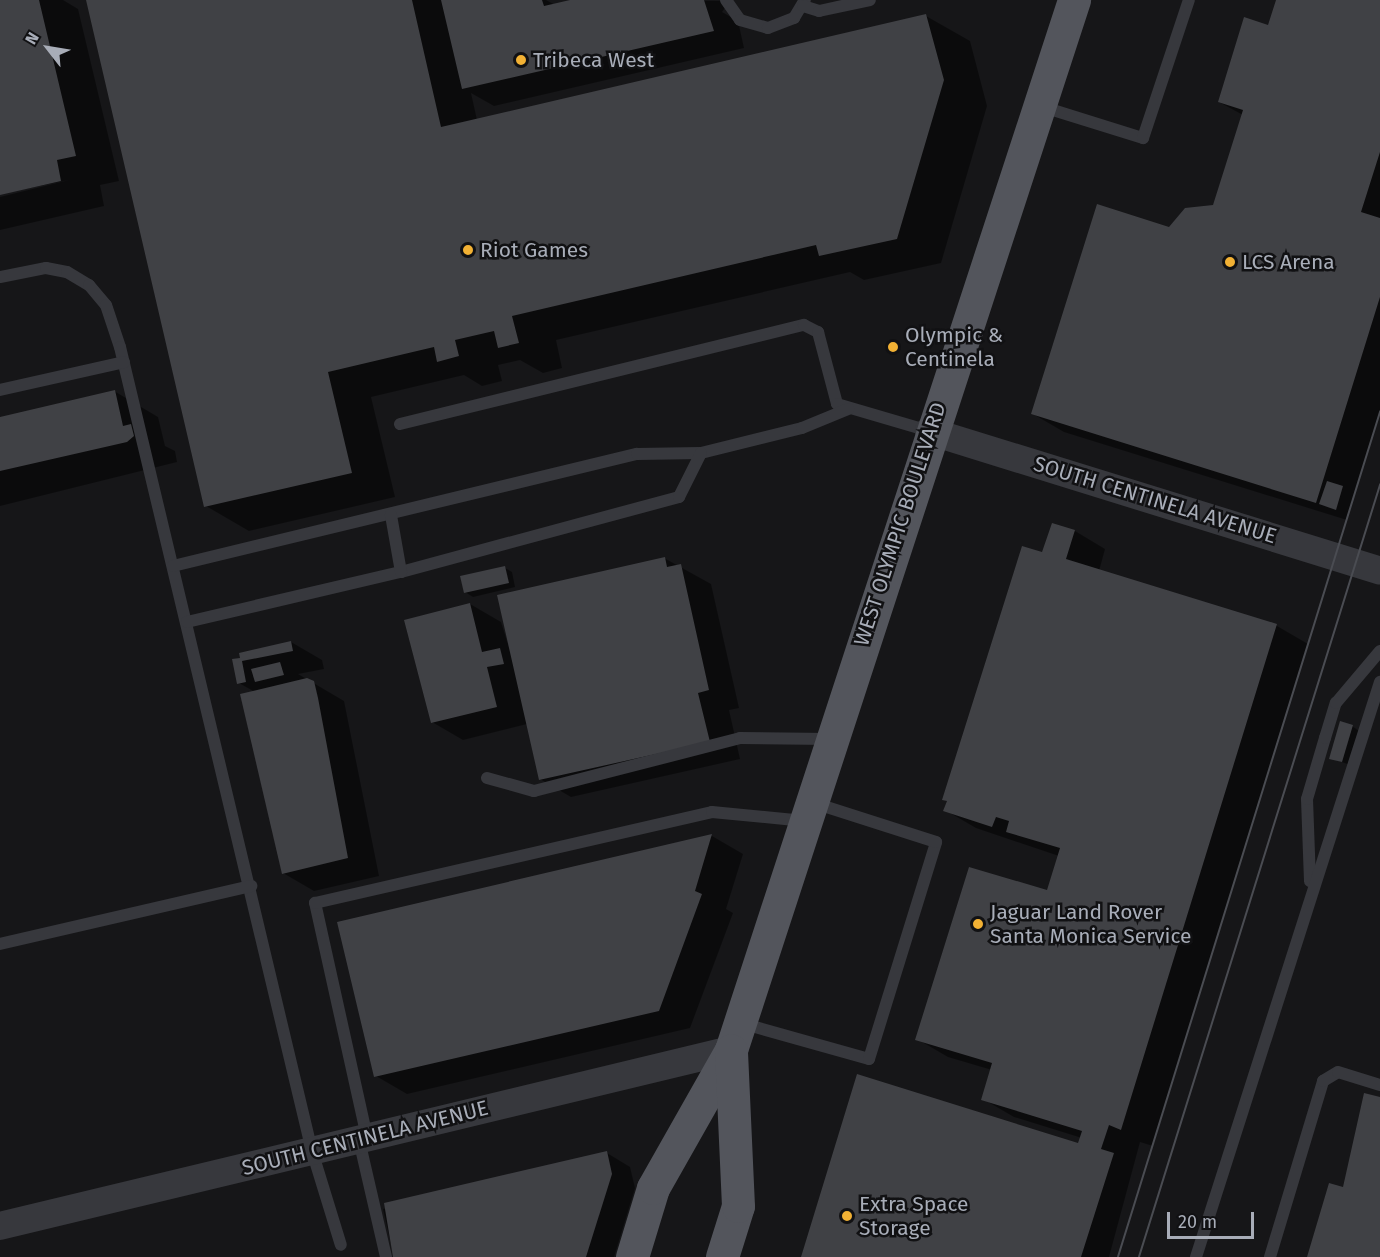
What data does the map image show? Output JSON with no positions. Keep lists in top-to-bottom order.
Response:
{
  "streets": {
    "main road": ["WEST OLYMPIC BOULEVARD"],
    "street": ["SOUTH CENTINELA AVENUE"]
  },
  "crossings": [
    ["SOUTH CENTINELA AVENUE", "WEST OLYMPIC BOULEVARD"]
  ],
  "places": [
    "Tribeca West",
    "Riot Games",
    "LCS Arena",
    "Olympic & Centinela",
    "Jaguar Land Rover Santa Monica Service",
    "Extra Space Storage"
  ],
  "scale_bar": "20 m",
  "north": "top left"
}
